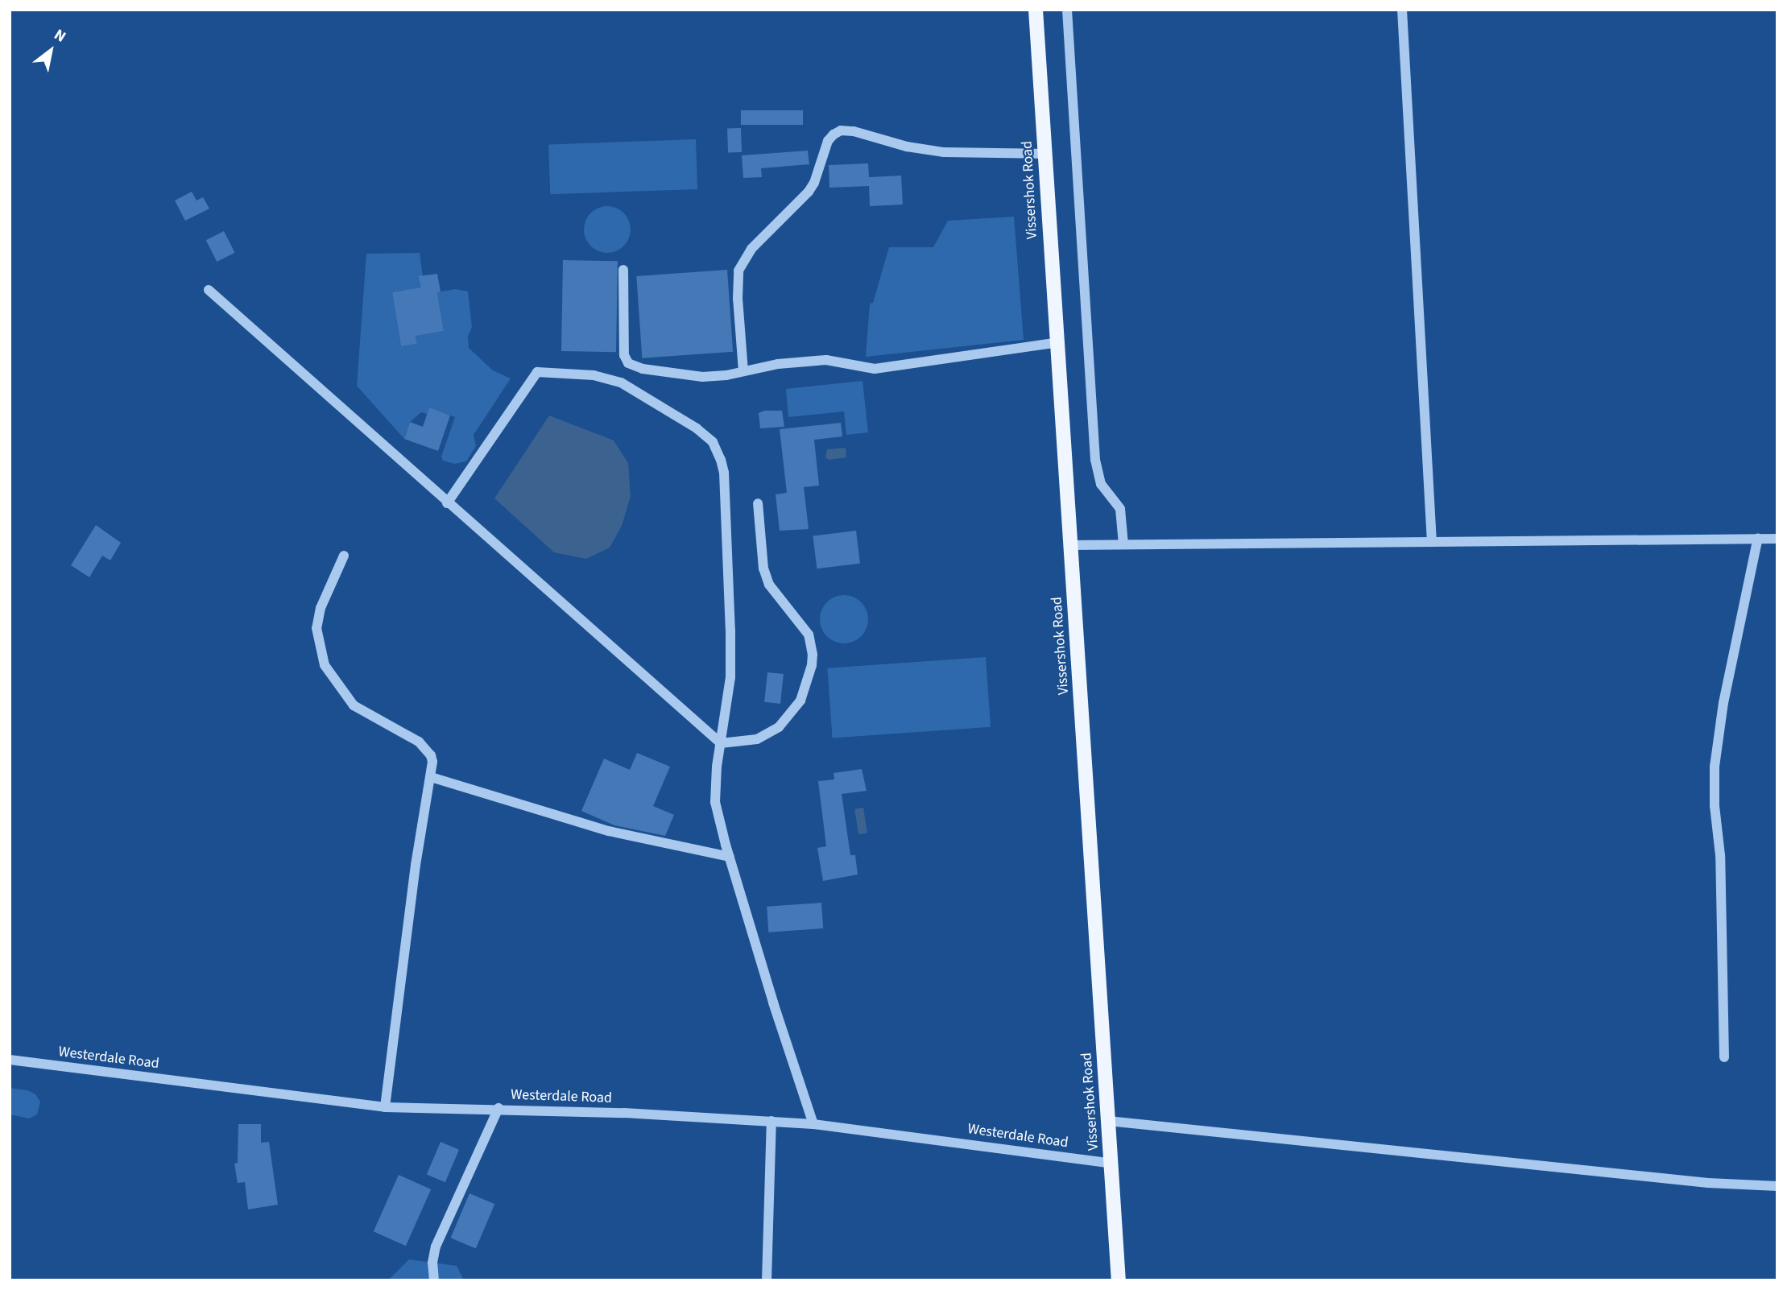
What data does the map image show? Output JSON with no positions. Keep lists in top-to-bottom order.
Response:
{
  "streets": {
    "main road": ["Vissershok Road"],
    "street": ["Westerdale Road"]
  },
  "crossings": [
    ["Vissershok Road", "Westerdale Road"]
  ],
  "north": "top right"
}
